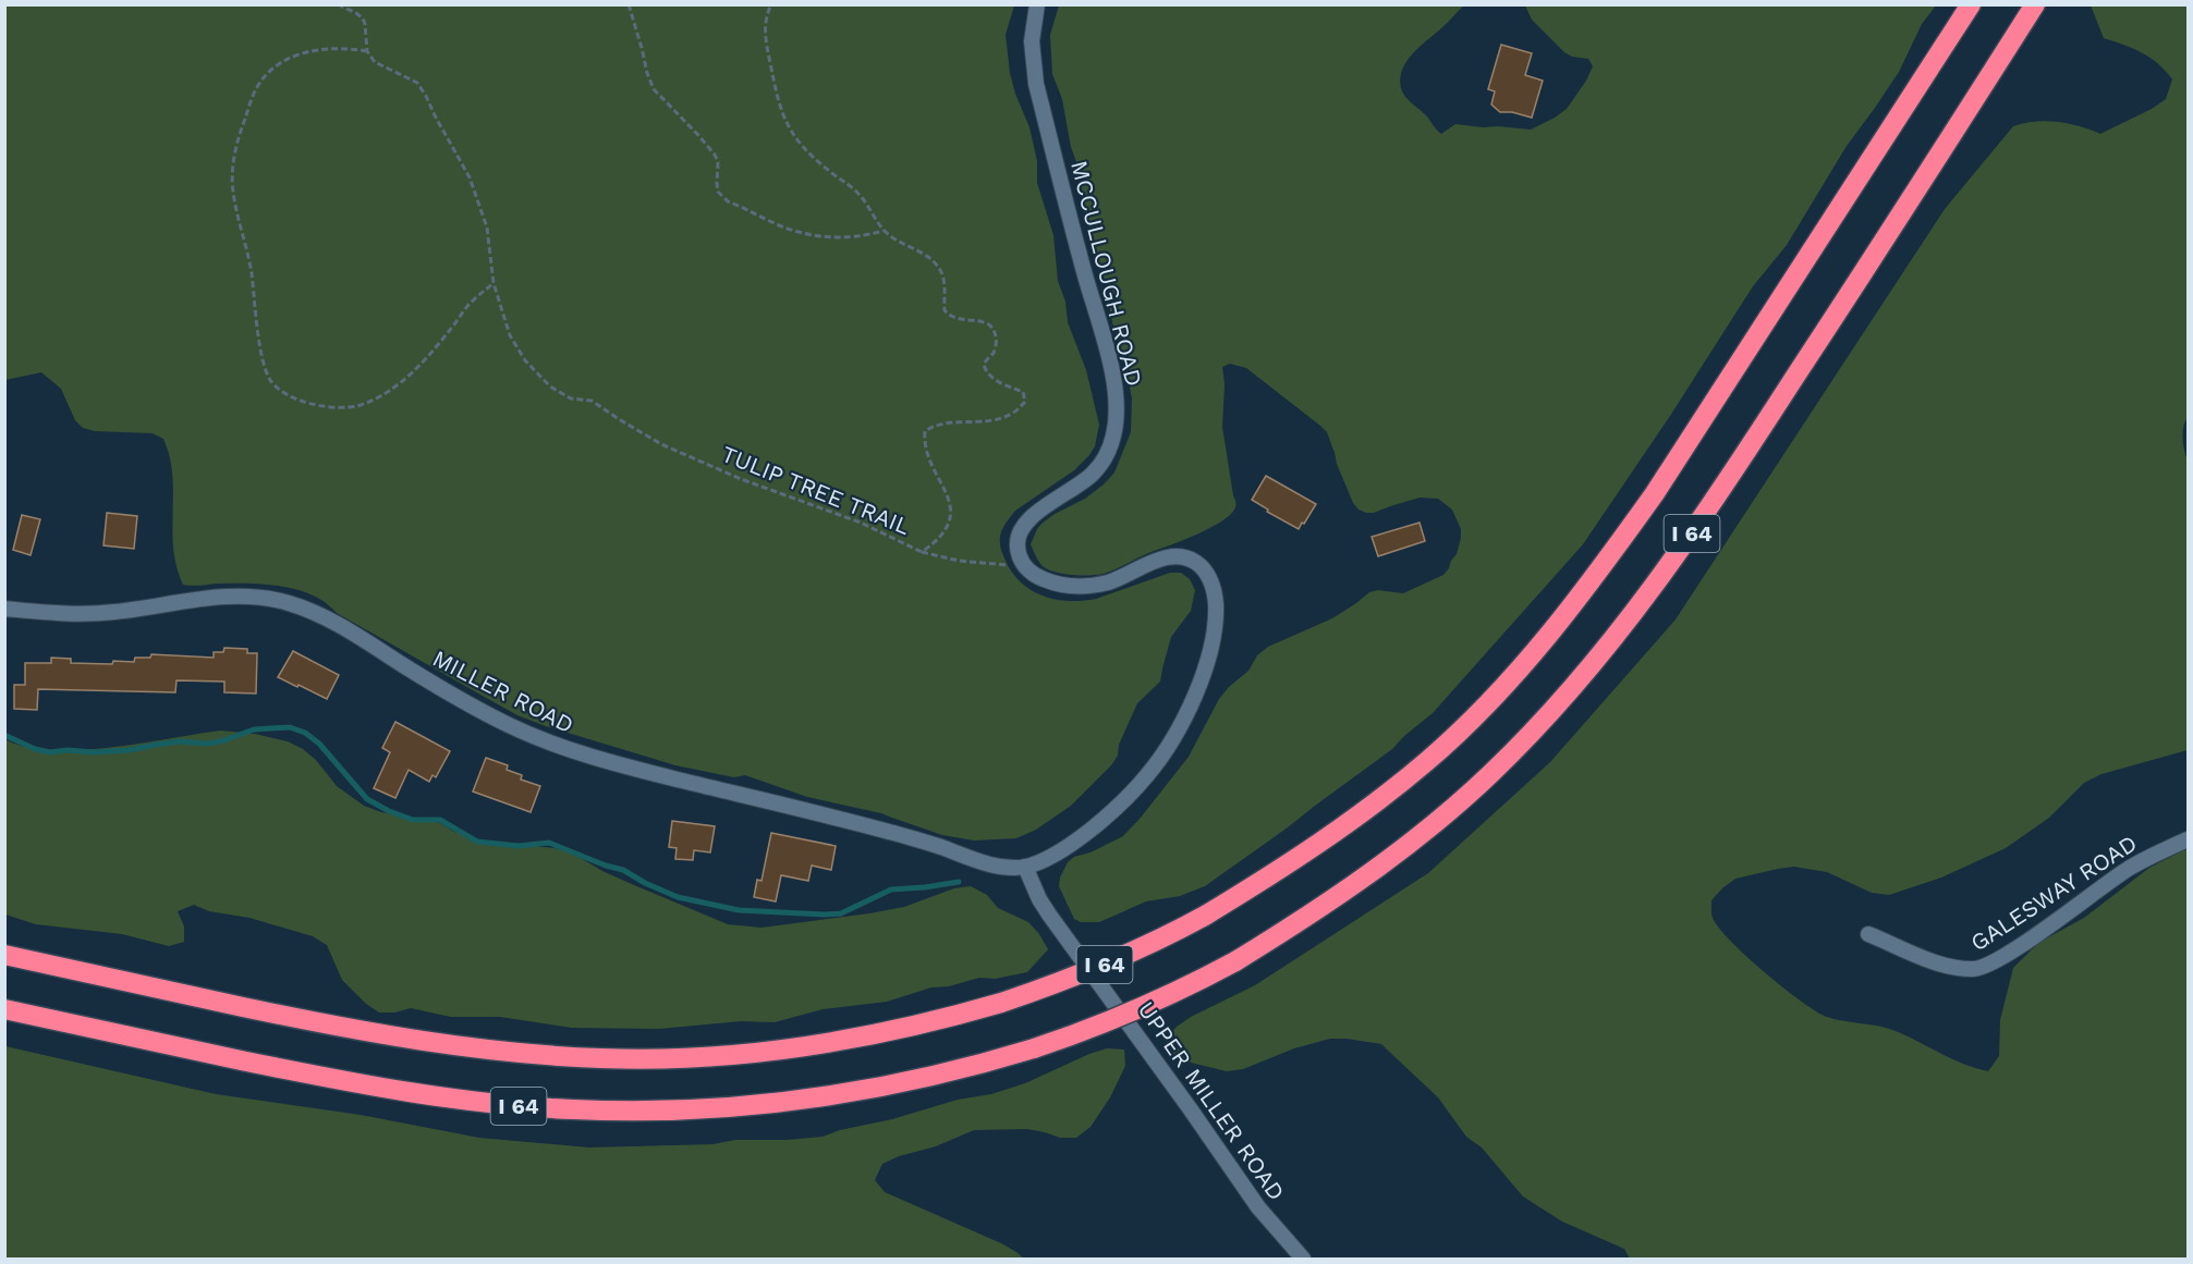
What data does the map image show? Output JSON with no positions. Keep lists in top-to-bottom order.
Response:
{
  "streets": {
    "highway": ["I 64"],
    "street": [
      "MCCULLOUGH ROAD",
      "MILLER ROAD",
      "GALESWAY ROAD",
      "UPPER MILLER ROAD"
    ],
    "path": ["TULIP TREE TRAIL"]
  },
  "crossings": [
    ["MCCULLOUGH ROAD", "MILLER ROAD"],
    ["MCCULLOUGH ROAD", "UPPER MILLER ROAD"],
    ["MILLER ROAD", "UPPER MILLER ROAD"]
  ]
}
